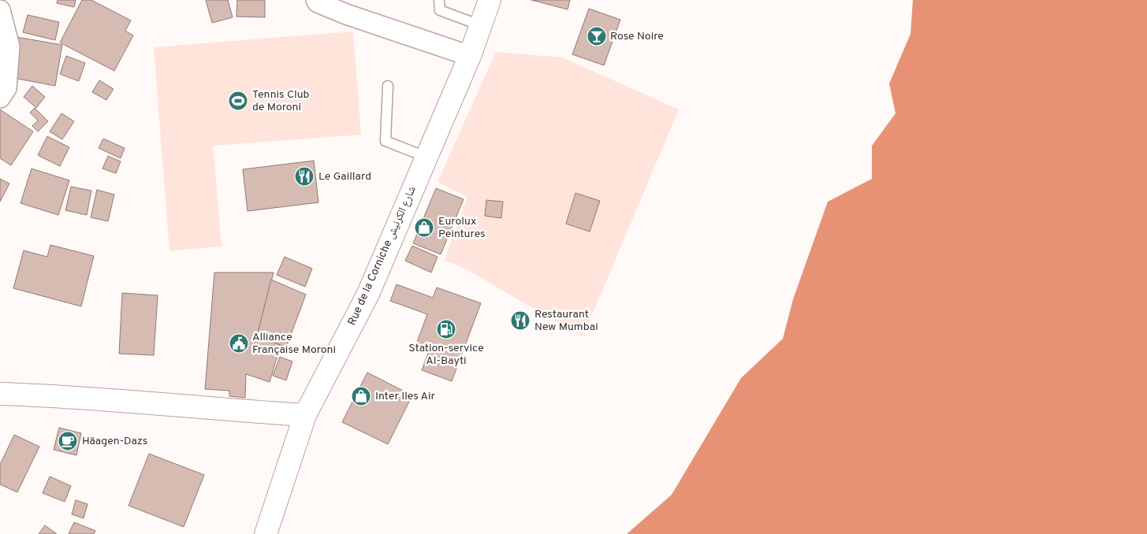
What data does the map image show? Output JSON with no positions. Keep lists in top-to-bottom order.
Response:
{
  "streets": {
    "main road": ["Rue de la Corniche شارع الكرنيش"]
  },
  "places": {
    "bar": ["Rose Noire"],
    "sports": ["Tennis Club de Moroni"],
    "restaurant": ["Le Gaillard", "Restaurant New Mumbai"],
    "shop": ["Eurolux Peintures", "Inter Iles Air"],
    "fuel station": ["Station-service Al-Bayti"],
    "public building": ["Alliance Française Moroni"],
    "cafe": ["Häagen-Dazs"]
  }
}
